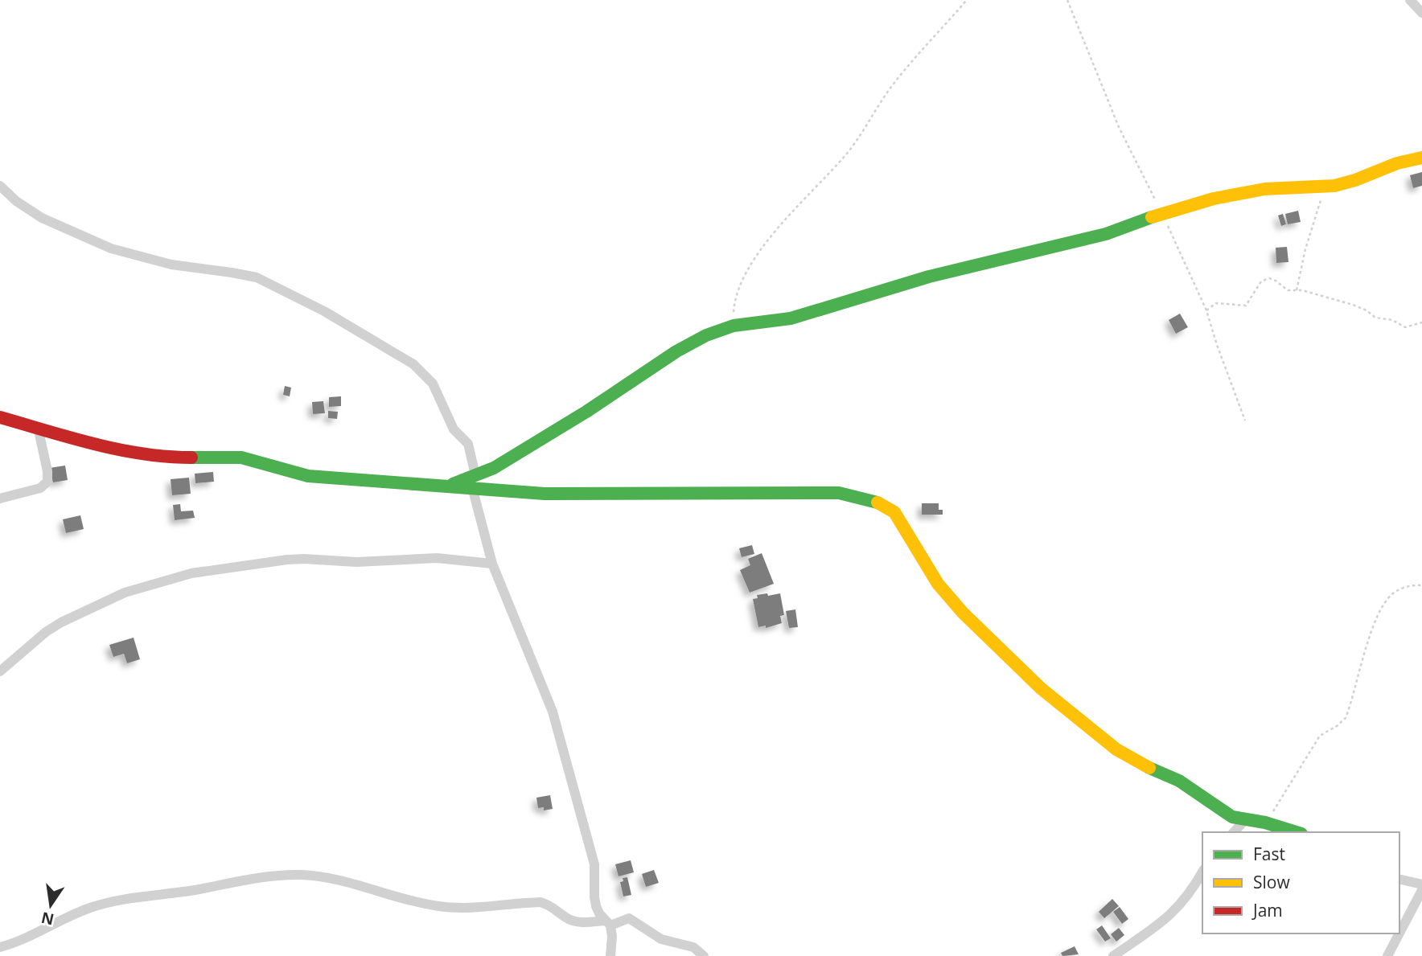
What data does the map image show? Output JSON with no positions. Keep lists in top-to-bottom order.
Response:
{
  "legend": ["Fast", "Slow", "Jam"],
  "north": "bottom"
}
